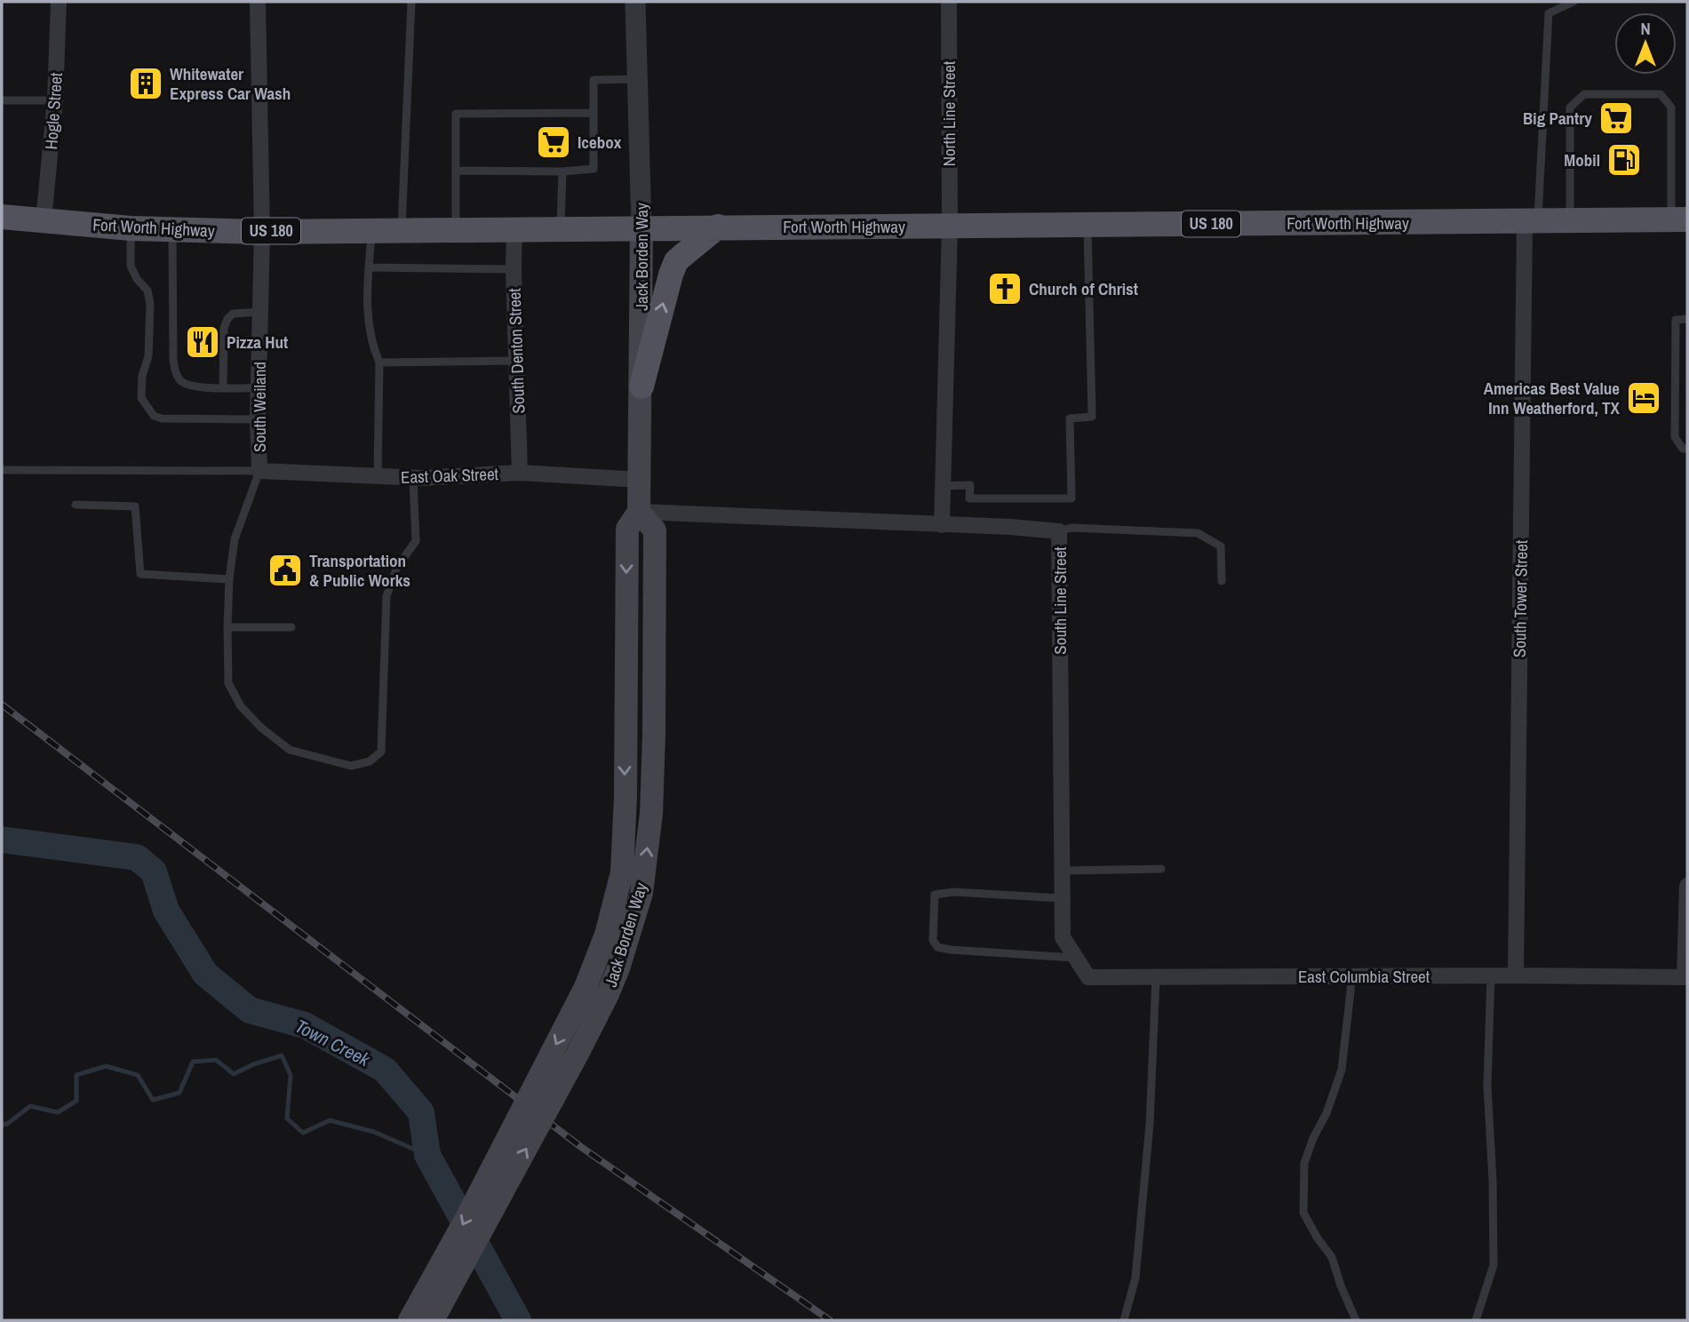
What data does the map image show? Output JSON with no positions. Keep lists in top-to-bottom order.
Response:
{
  "streets": {
    "main road": ["Fort Worth Highway", "US 180", "Jack Borden Way"],
    "street": [
      "Hogle Street",
      "North Line Street",
      "South Denton Street",
      "South Weiland",
      "East Oak Street",
      "South Tower Street",
      "South Line Street",
      "East Columbia Street"
    ]
  },
  "crossings": [
    ["Hogle Street", "Fort Worth Highway"],
    ["North Line Street", "Fort Worth Highway"],
    ["Fort Worth Highway", "Jack Borden Way"],
    ["Fort Worth Highway", "South Denton Street"],
    ["Fort Worth Highway", "South Weiland"],
    ["Fort Worth Highway", "South Tower Street"],
    ["Jack Borden Way", "East Oak Street"],
    ["South Denton Street", "East Oak Street"],
    ["South Weiland", "East Oak Street"],
    ["South Tower Street", "East Columbia Street"],
    ["South Line Street", "East Columbia Street"]
  ],
  "water": ["Town Creek"],
  "places": {
    "building": ["Whitewater Express Car Wash"],
    "supermarket": ["Big Pantry", "Icebox"],
    "fuel station": ["Mobil"],
    "church": ["Church of Christ"],
    "restaurant": ["Pizza Hut"],
    "hotel": ["Americas Best Value Inn Weatherford, TX"],
    "public building": ["Transportation & Public Works"]
  },
  "north": "top"
}
